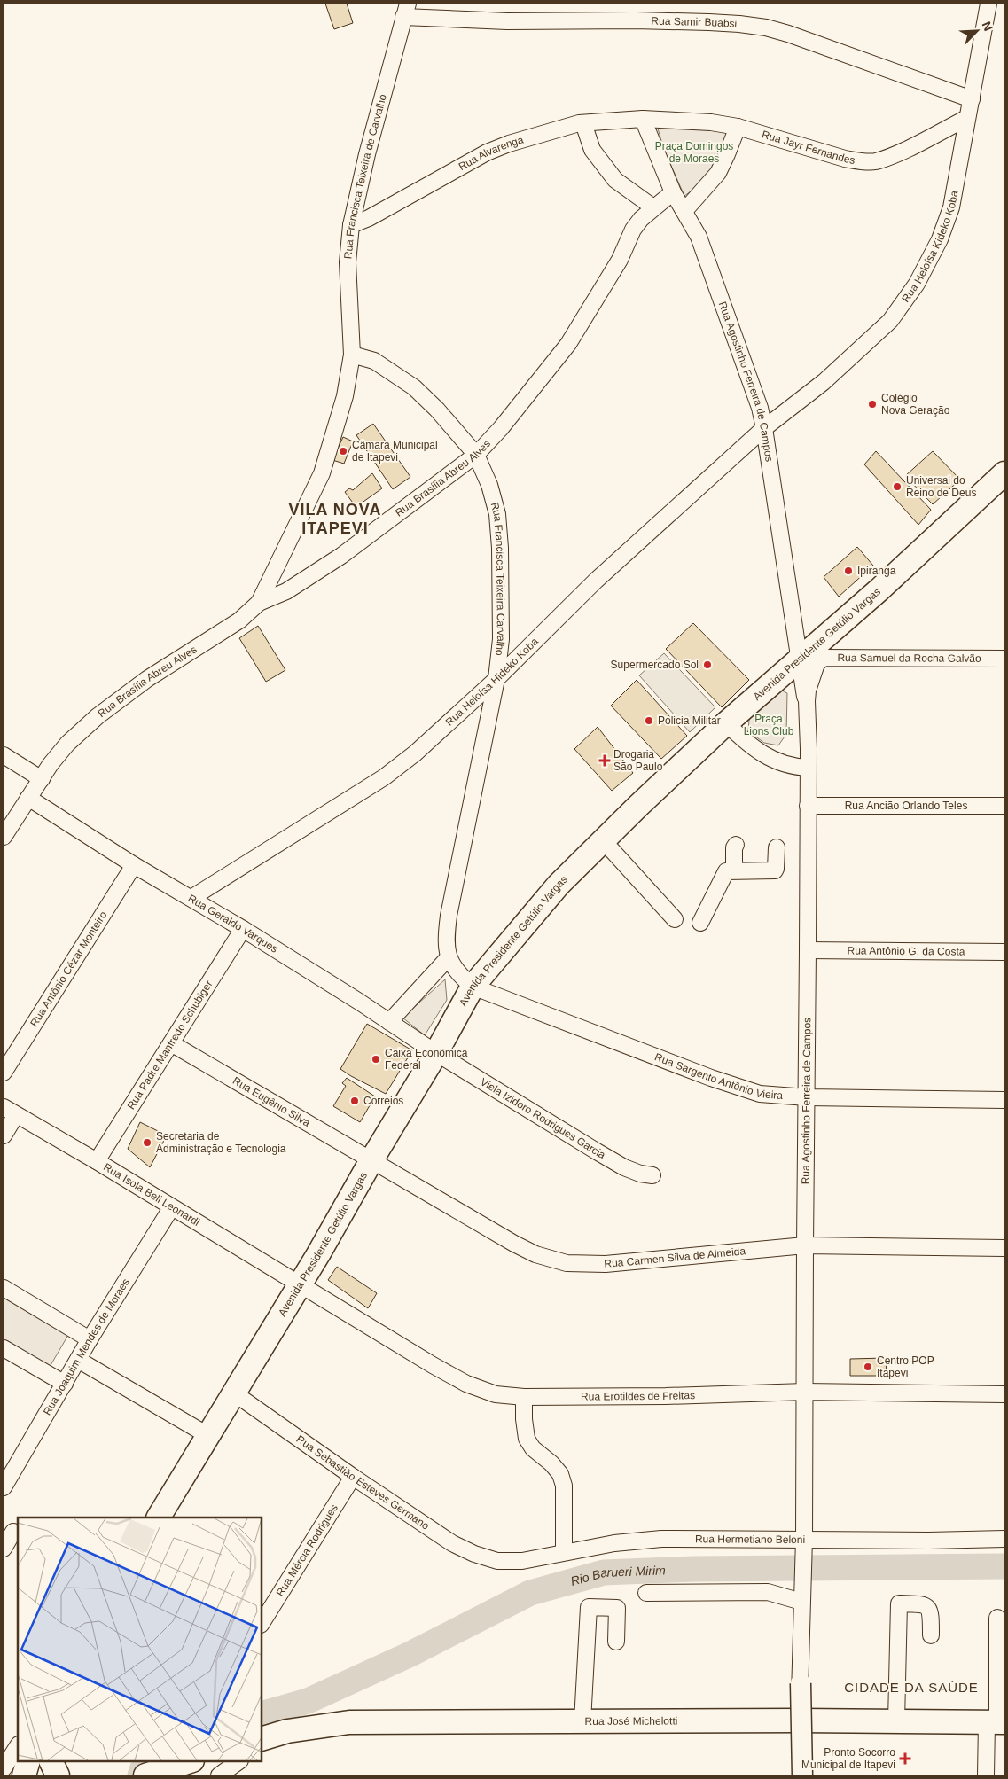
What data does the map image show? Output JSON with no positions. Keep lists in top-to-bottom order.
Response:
{
  "streets": {
    "highway": ["Avenida Presidente Getúlio Vargas", "Rua José Michelotti"],
    "street": [
      "Rua Samir Buabsi",
      "Rua Jayr Fernandes",
      "Rua Alvarenga",
      "Rua Francisca Teixeira de Carvalho",
      "Rua Heloísa Kideko Koba",
      "Rua Agostinho Ferreira de Campos",
      "Rua Brasília Abreu Alves",
      "Rua Francisca Teixeira Carvalho",
      "Rua Samuel da Rocha Galvão",
      "Rua Heloísa Hideko Koba",
      "Rua Ancião Orlando Teles",
      "Rua Geraldo Varques",
      "Rua Antônio G. da Costa",
      "Rua Antônio Cézar Monteiro",
      "Rua Padre Manfredo Schubiger",
      "Rua Sargento Antônio Vieira",
      "Rua Eugênio Silva",
      "Viela Izidoro Rodrigues Garcia",
      "Rua Isola Beli Leonardi",
      "Rua Carmen Silva de Almeida",
      "Rua Joaquim Mendes de Moraes",
      "Rua Erotildes de Freitas",
      "Rua Sebastião Esteves Germano",
      "Rua Hermetiano Beloni",
      "Rua Mércia Rodrigues"
    ]
  },
  "crossings": [
    ["Rua Samir Buabsi", "Rua Francisca Teixeira de Carvalho"],
    ["Rua Samir Buabsi", "Rua Heloísa Kideko Koba"],
    ["Rua Jayr Fernandes", "Rua Alvarenga"],
    ["Rua Jayr Fernandes", "Rua Heloísa Kideko Koba"],
    ["Rua Jayr Fernandes", "Rua Agostinho Ferreira de Campos"],
    ["Rua Alvarenga", "Rua Francisca Teixeira de Carvalho"],
    ["Rua Alvarenga", "Rua Agostinho Ferreira de Campos"],
    ["Rua Francisca Teixeira de Carvalho", "Rua Brasília Abreu Alves"],
    ["Rua Francisca Teixeira de Carvalho", "Rua Francisca Teixeira Carvalho"],
    ["Rua Heloísa Kideko Koba", "Rua Agostinho Ferreira de Campos"],
    ["Rua Heloísa Kideko Koba", "Rua Heloísa Hideko Koba"],
    ["Rua Agostinho Ferreira de Campos", "Rua Brasília Abreu Alves"],
    ["Rua Agostinho Ferreira de Campos", "Avenida Presidente Getúlio Vargas"],
    ["Rua Agostinho Ferreira de Campos", "Rua Samuel da Rocha Galvão"],
    ["Rua Agostinho Ferreira de Campos", "Rua Heloísa Hideko Koba"],
    ["Rua Agostinho Ferreira de Campos", "Rua Ancião Orlando Teles"],
    ["Rua Agostinho Ferreira de Campos", "Rua Antônio G. da Costa"],
    ["Rua Agostinho Ferreira de Campos", "Rua Sargento Antônio Vieira"],
    ["Rua Agostinho Ferreira de Campos", "Rua Carmen Silva de Almeida"],
    ["Rua Agostinho Ferreira de Campos", "Rua Erotildes de Freitas"],
    ["Rua Agostinho Ferreira de Campos", "Rua Hermetiano Beloni"],
    ["Rua Agostinho Ferreira de Campos", "Rua José Michelotti"],
    ["Rua Brasília Abreu Alves", "Rua Francisca Teixeira Carvalho"],
    ["Rua Brasília Abreu Alves", "Rua Geraldo Varques"],
    ["Rua Francisca Teixeira Carvalho", "Avenida Presidente Getúlio Vargas"],
    ["Rua Francisca Teixeira Carvalho", "Rua Heloísa Hideko Koba"],
    ["Rua Francisca Teixeira Carvalho", "Rua Sargento Antônio Vieira"],
    ["Avenida Presidente Getúlio Vargas", "Rua Samuel da Rocha Galvão"],
    ["Avenida Presidente Getúlio Vargas", "Rua Geraldo Varques"],
    ["Avenida Presidente Getúlio Vargas", "Rua Sargento Antônio Vieira"],
    ["Avenida Presidente Getúlio Vargas", "Rua Eugênio Silva"],
    ["Avenida Presidente Getúlio Vargas", "Viela Izidoro Rodrigues Garcia"],
    ["Avenida Presidente Getúlio Vargas", "Rua Isola Beli Leonardi"],
    ["Avenida Presidente Getúlio Vargas", "Rua Carmen Silva de Almeida"],
    ["Avenida Presidente Getúlio Vargas", "Rua Erotildes de Freitas"],
    ["Avenida Presidente Getúlio Vargas", "Rua Sebastião Esteves Germano"],
    ["Rua Heloísa Hideko Koba", "Rua Geraldo Varques"],
    ["Rua Geraldo Varques", "Rua Antônio Cézar Monteiro"],
    ["Rua Geraldo Varques", "Rua Padre Manfredo Schubiger"],
    ["Rua Geraldo Varques", "Viela Izidoro Rodrigues Garcia"],
    ["Rua Padre Manfredo Schubiger", "Rua Eugênio Silva"],
    ["Rua Padre Manfredo Schubiger", "Rua Isola Beli Leonardi"],
    ["Rua Eugênio Silva", "Rua Carmen Silva de Almeida"],
    ["Rua Isola Beli Leonardi", "Rua Joaquim Mendes de Moraes"],
    ["Rua Isola Beli Leonardi", "Rua Erotildes de Freitas"],
    ["Rua Sebastião Esteves Germano", "Rua Hermetiano Beloni"],
    ["Rua Sebastião Esteves Germano", "Rua Mércia Rodrigues"]
  ],
  "districts": ["VILA NOVA ITAPEVI", "CIDADE DA SAÚDE"],
  "water": ["Rio Barueri Mirim"],
  "parks": ["Praça Domingos de Moraes", "Praça Lions Club"],
  "places": {
    "other": [
      "Colégio Nova Geração",
      "Câmara Municipal de Itapevi",
      "Universal do Reino de Deus",
      "Ipiranga",
      "Supermercado Sol",
      "Policia Militar",
      "Caixa Econômica Federal",
      "Correios",
      "Secretaria de Administração e Tecnologia",
      "Centro POP Itapevi"
    ],
    "health": ["Drogaria São Paulo", "Pronto Socorro Municipal de Itapevi"]
  },
  "north": "top right"
}
